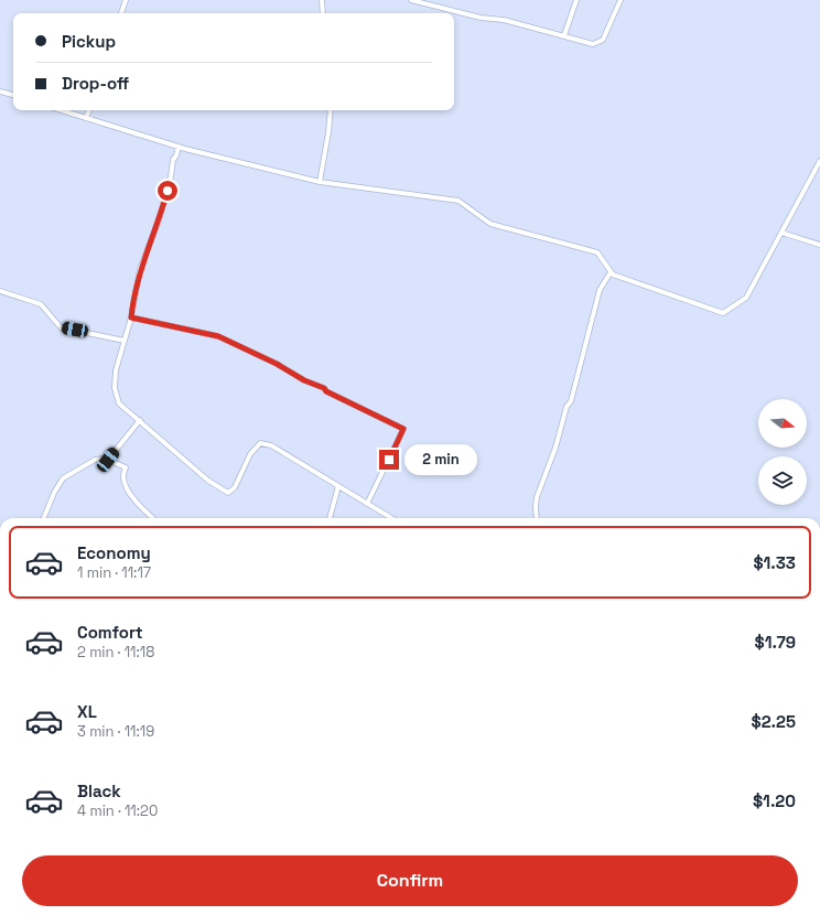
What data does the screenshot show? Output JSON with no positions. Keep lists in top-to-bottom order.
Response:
{
  "north": "right",
  "page": {
    "banner": ["Pickup", "Drop-off"],
    "bubble": "2 min",
    "list": [
      {
        "name": "Economy",
        "note": "1 min · 11:17",
        "value": "$1.33"
      },
      {
        "name": "Comfort",
        "note": "2 min · 11:18",
        "value": "$1.79"
      },
      {
        "name": "XL",
        "note": "3 min · 11:19",
        "value": "$2.25"
      },
      {
        "name": "Black",
        "note": "4 min · 11:20",
        "value": "$1.20"
      }
    ],
    "buttons": "Confirm"
  }
}
